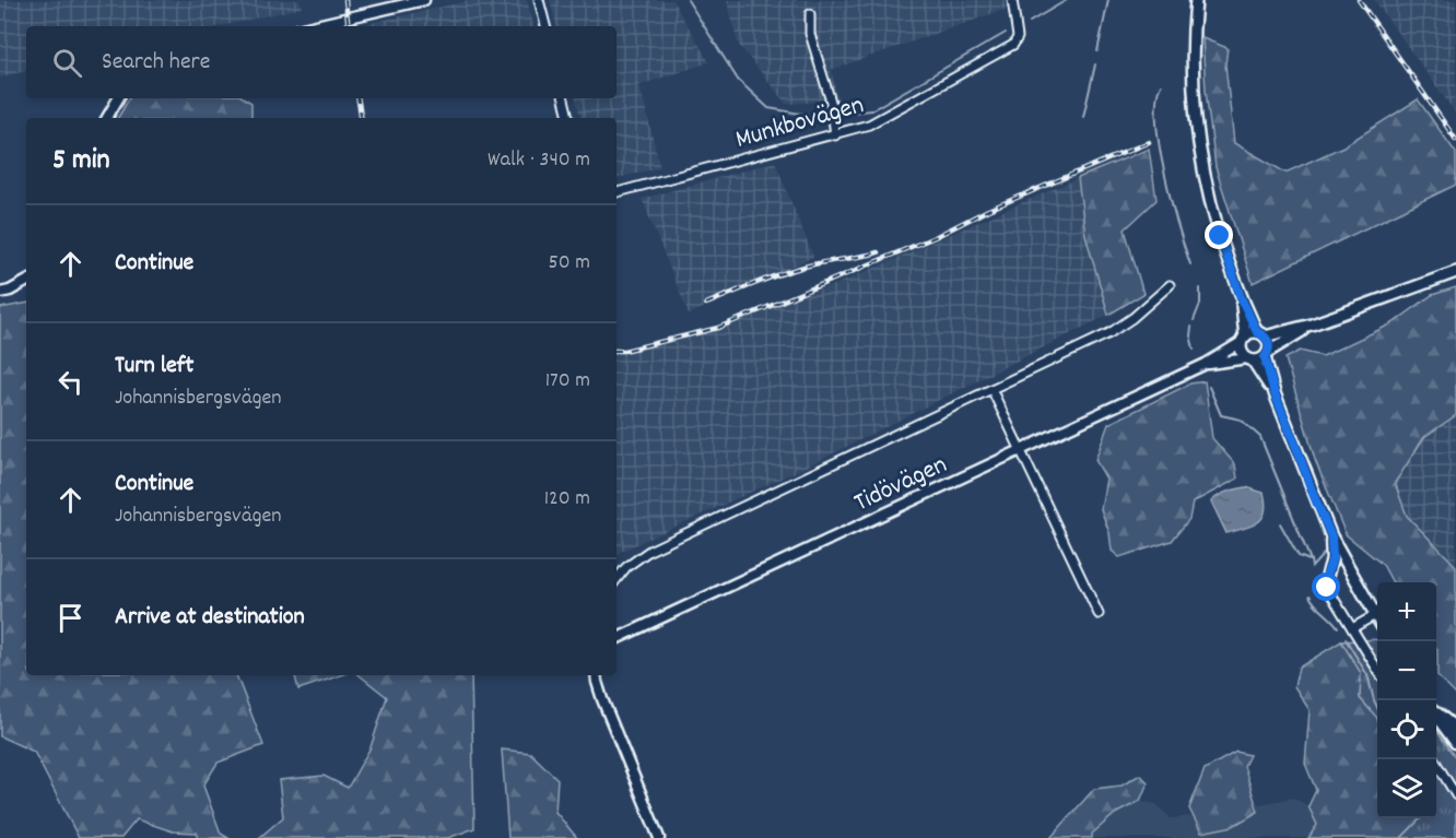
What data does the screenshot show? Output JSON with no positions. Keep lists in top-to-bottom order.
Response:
{
  "streets": {
    "street": ["Munkbovägen", "Tidövägen"]
  },
  "page": {
    "search": "Search here",
    "heading": ["5 min", "Walk · 340 m"],
    "list": [
      ["Continue", "50 m"],
      ["Turn left", "Johannisbergsvägen", "170 m"],
      ["Continue", "Johannisbergsvägen", "120 m"],
      "Arrive at destination"
    ],
    "map_buttons": ["+", "−"]
  }
}
